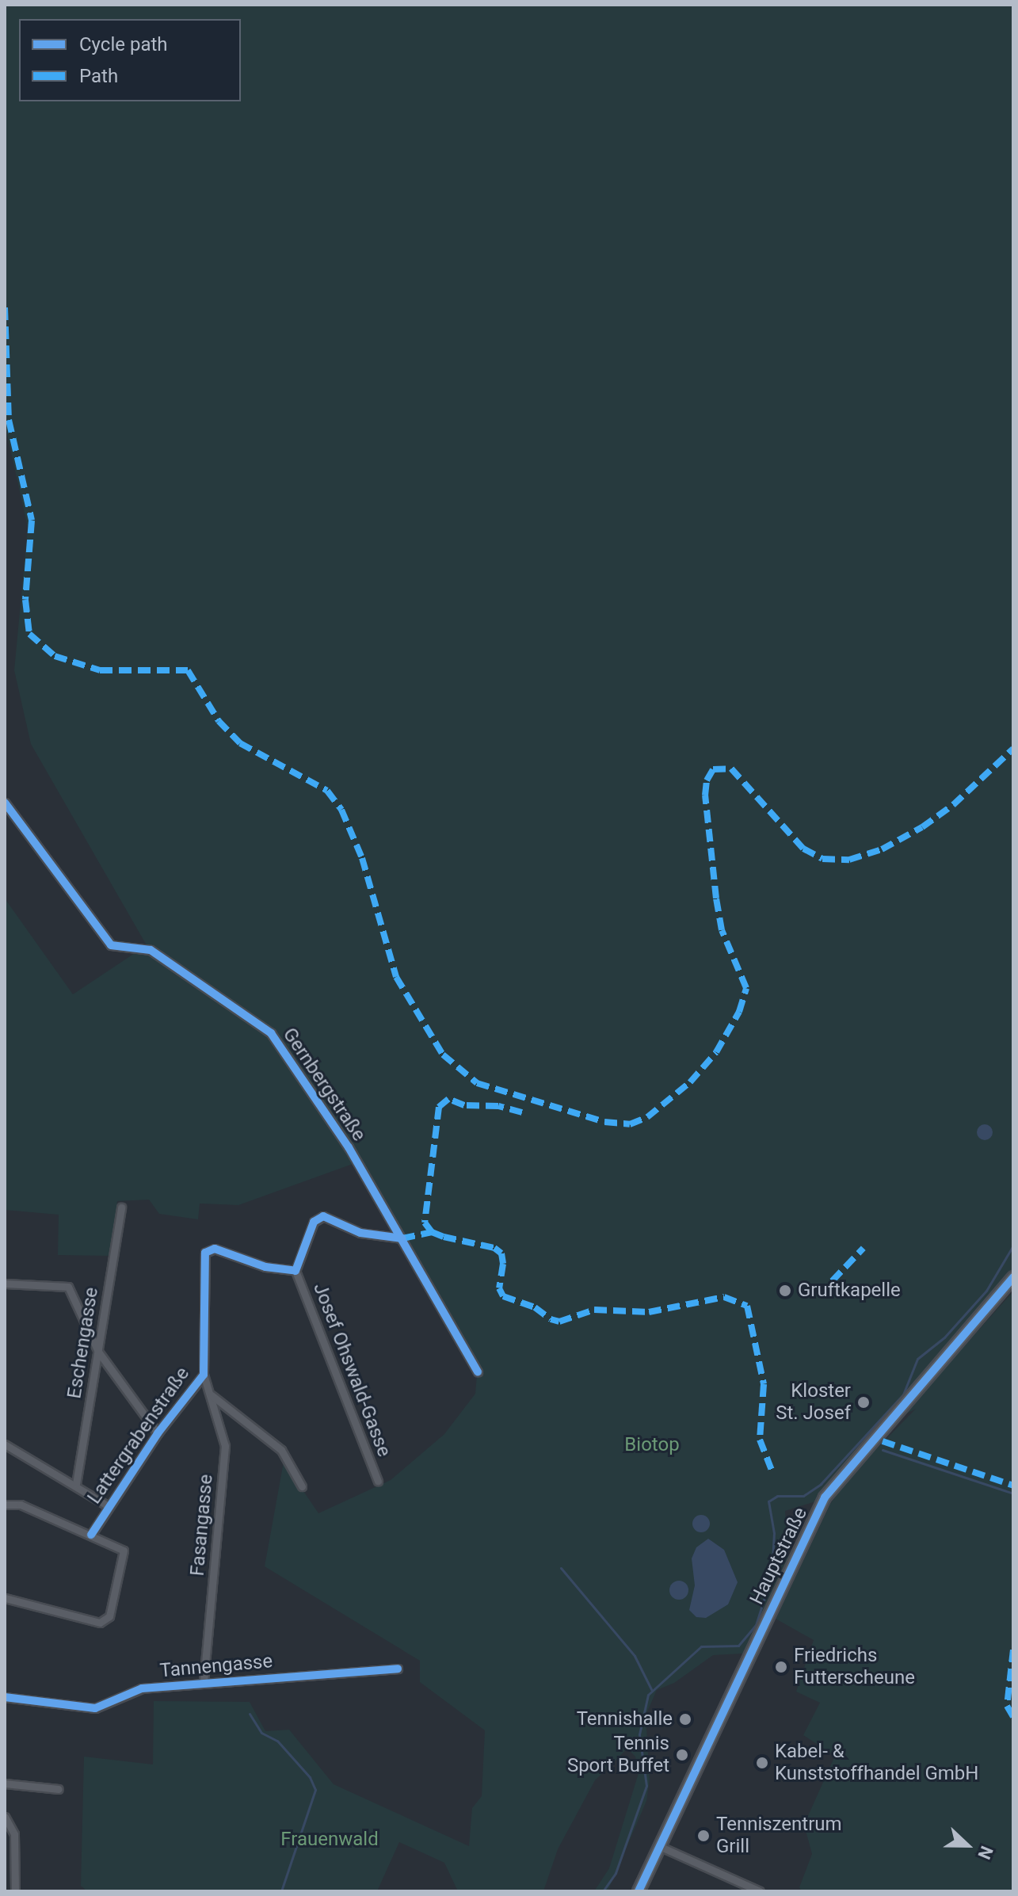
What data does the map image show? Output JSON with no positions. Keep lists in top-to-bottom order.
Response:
{
  "streets": {
    "main road": ["Hauptstraße"],
    "street": [
      "Gernbergstraße",
      "Eschengasse",
      "Josef Ohswald-Gasse",
      "Lattergrabenstraße",
      "Fasangasse",
      "Tannengasse"
    ]
  },
  "crossings": [
    ["Eschengasse", "Lattergrabenstraße"],
    ["Josef Ohswald-Gasse", "Lattergrabenstraße"],
    ["Lattergrabenstraße", "Fasangasse"],
    ["Fasangasse", "Tannengasse"]
  ],
  "parks": ["Biotop", "Frauenwald"],
  "places": [
    "Gruftkapelle",
    "Kloster St. Josef",
    "Friedrichs Futterscheune",
    "Tennishalle",
    "Tennis Sport Buffet",
    "Kabel- & Kunststoffhandel GmbH",
    "Tenniszentrum Grill"
  ],
  "legend": ["Cycle path", "Path"],
  "north": "right"
}
